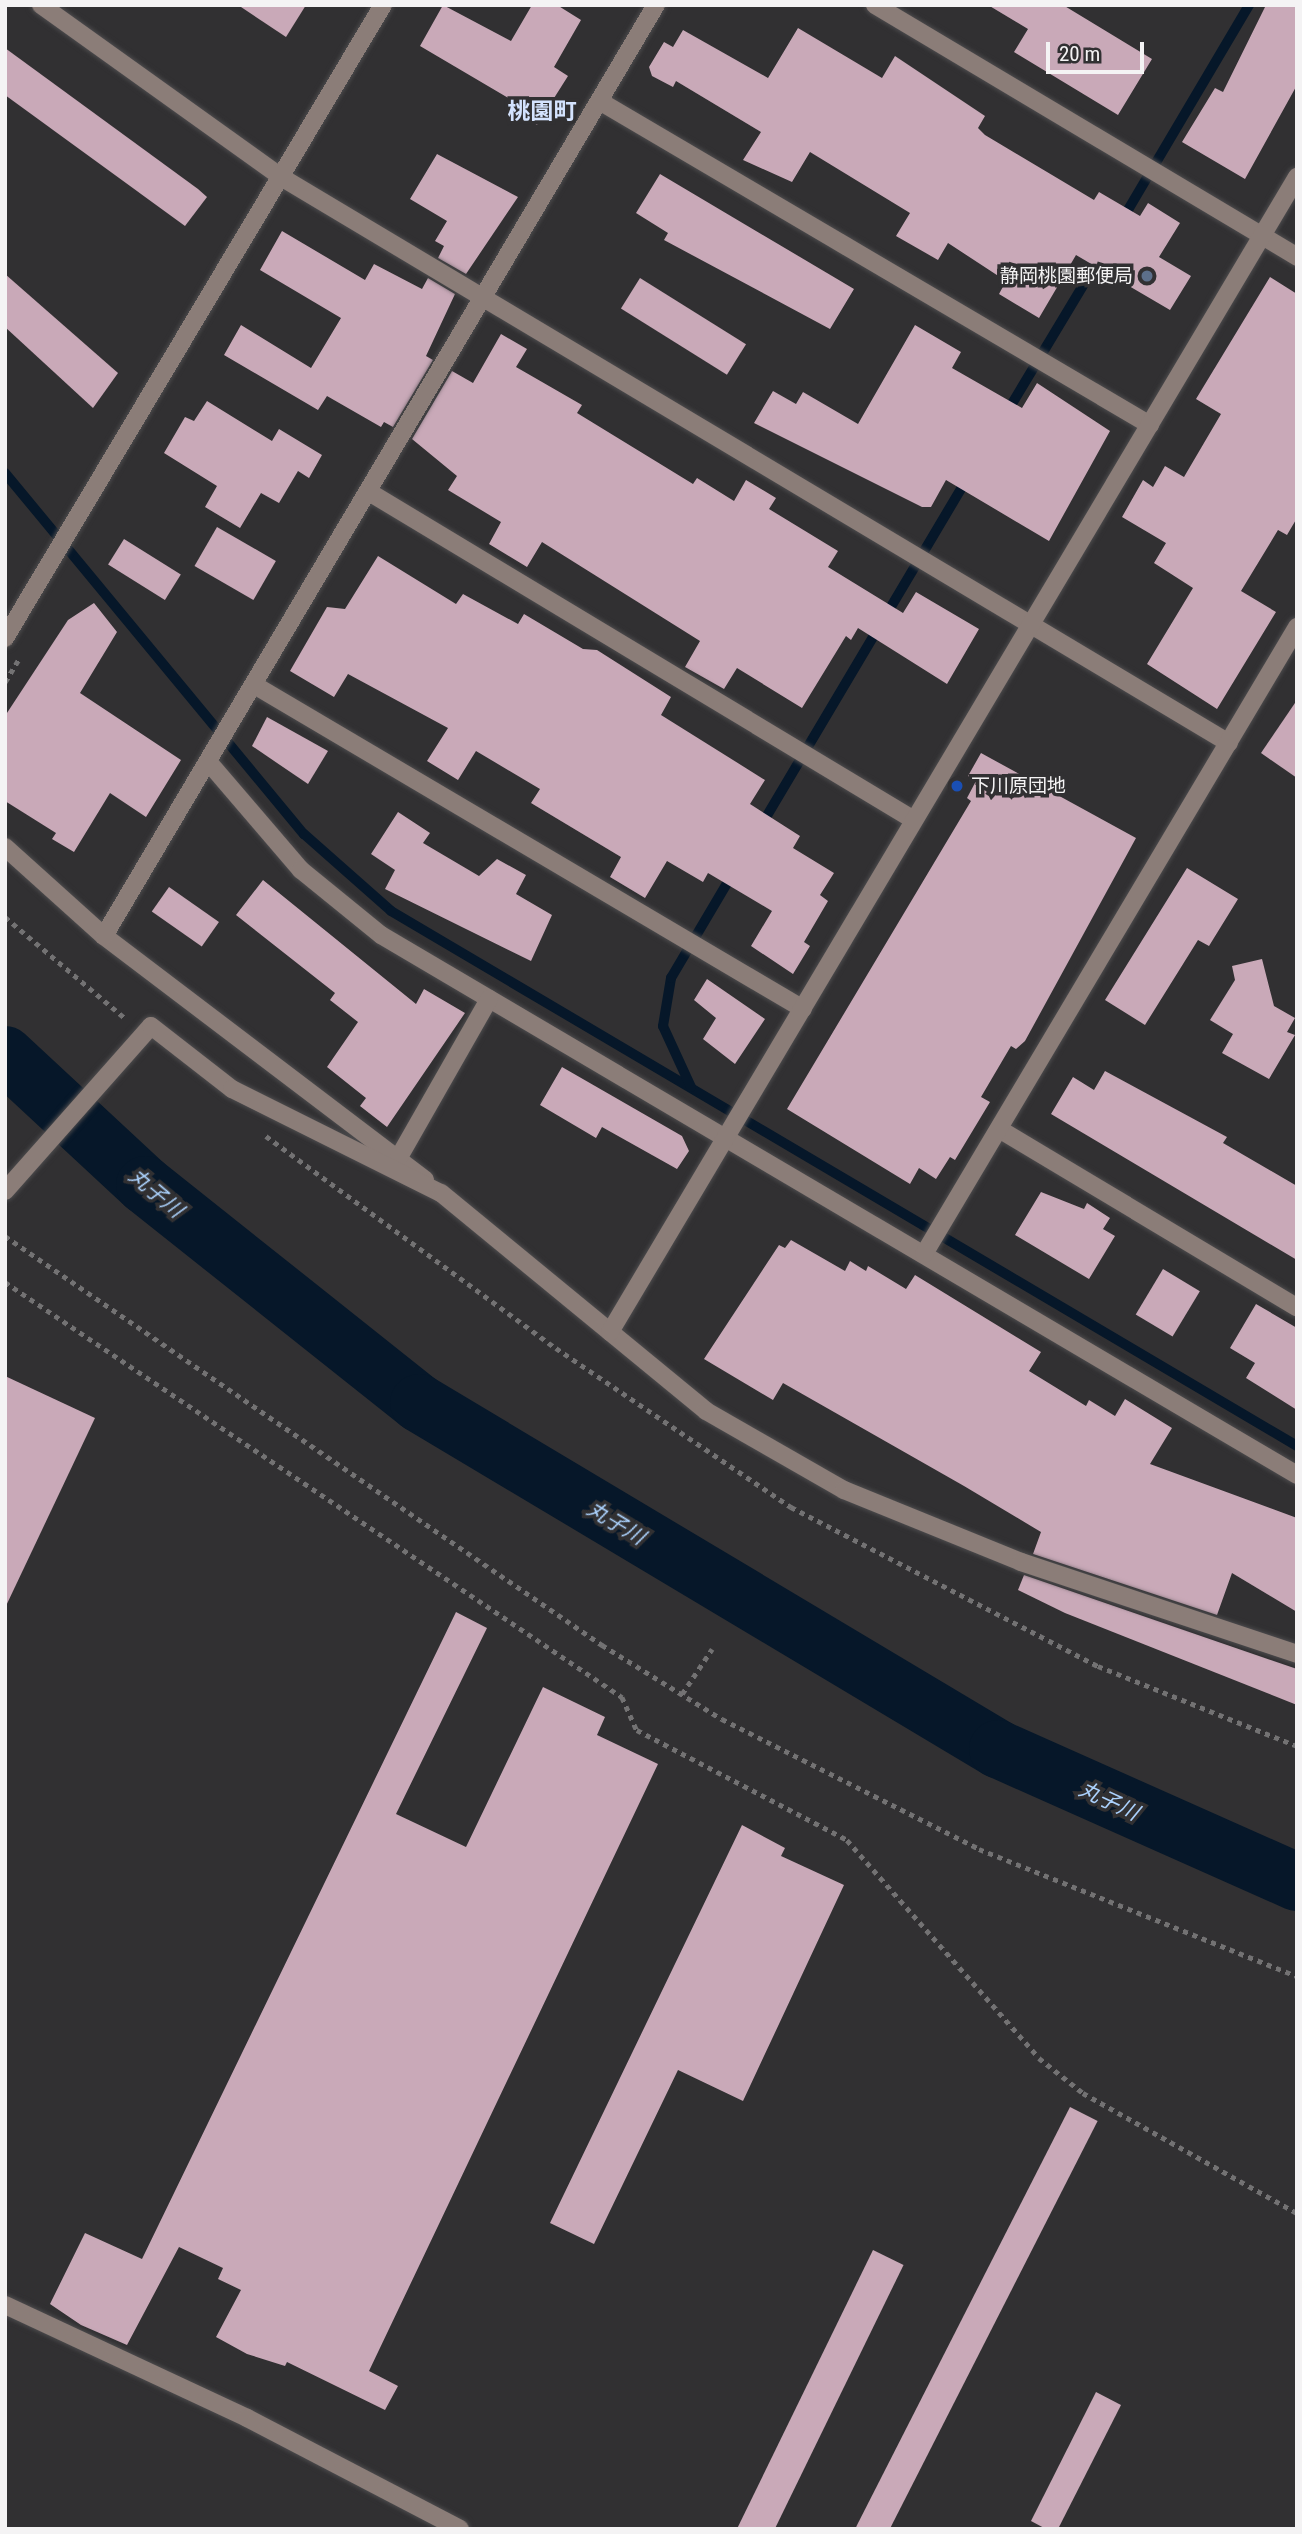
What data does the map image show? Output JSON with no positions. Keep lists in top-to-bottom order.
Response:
{
  "districts": ["桃園町"],
  "water": ["丸子川"],
  "places": ["静岡桃園郵便局", "下川原団地"],
  "scale_bar": "20 m"
}
